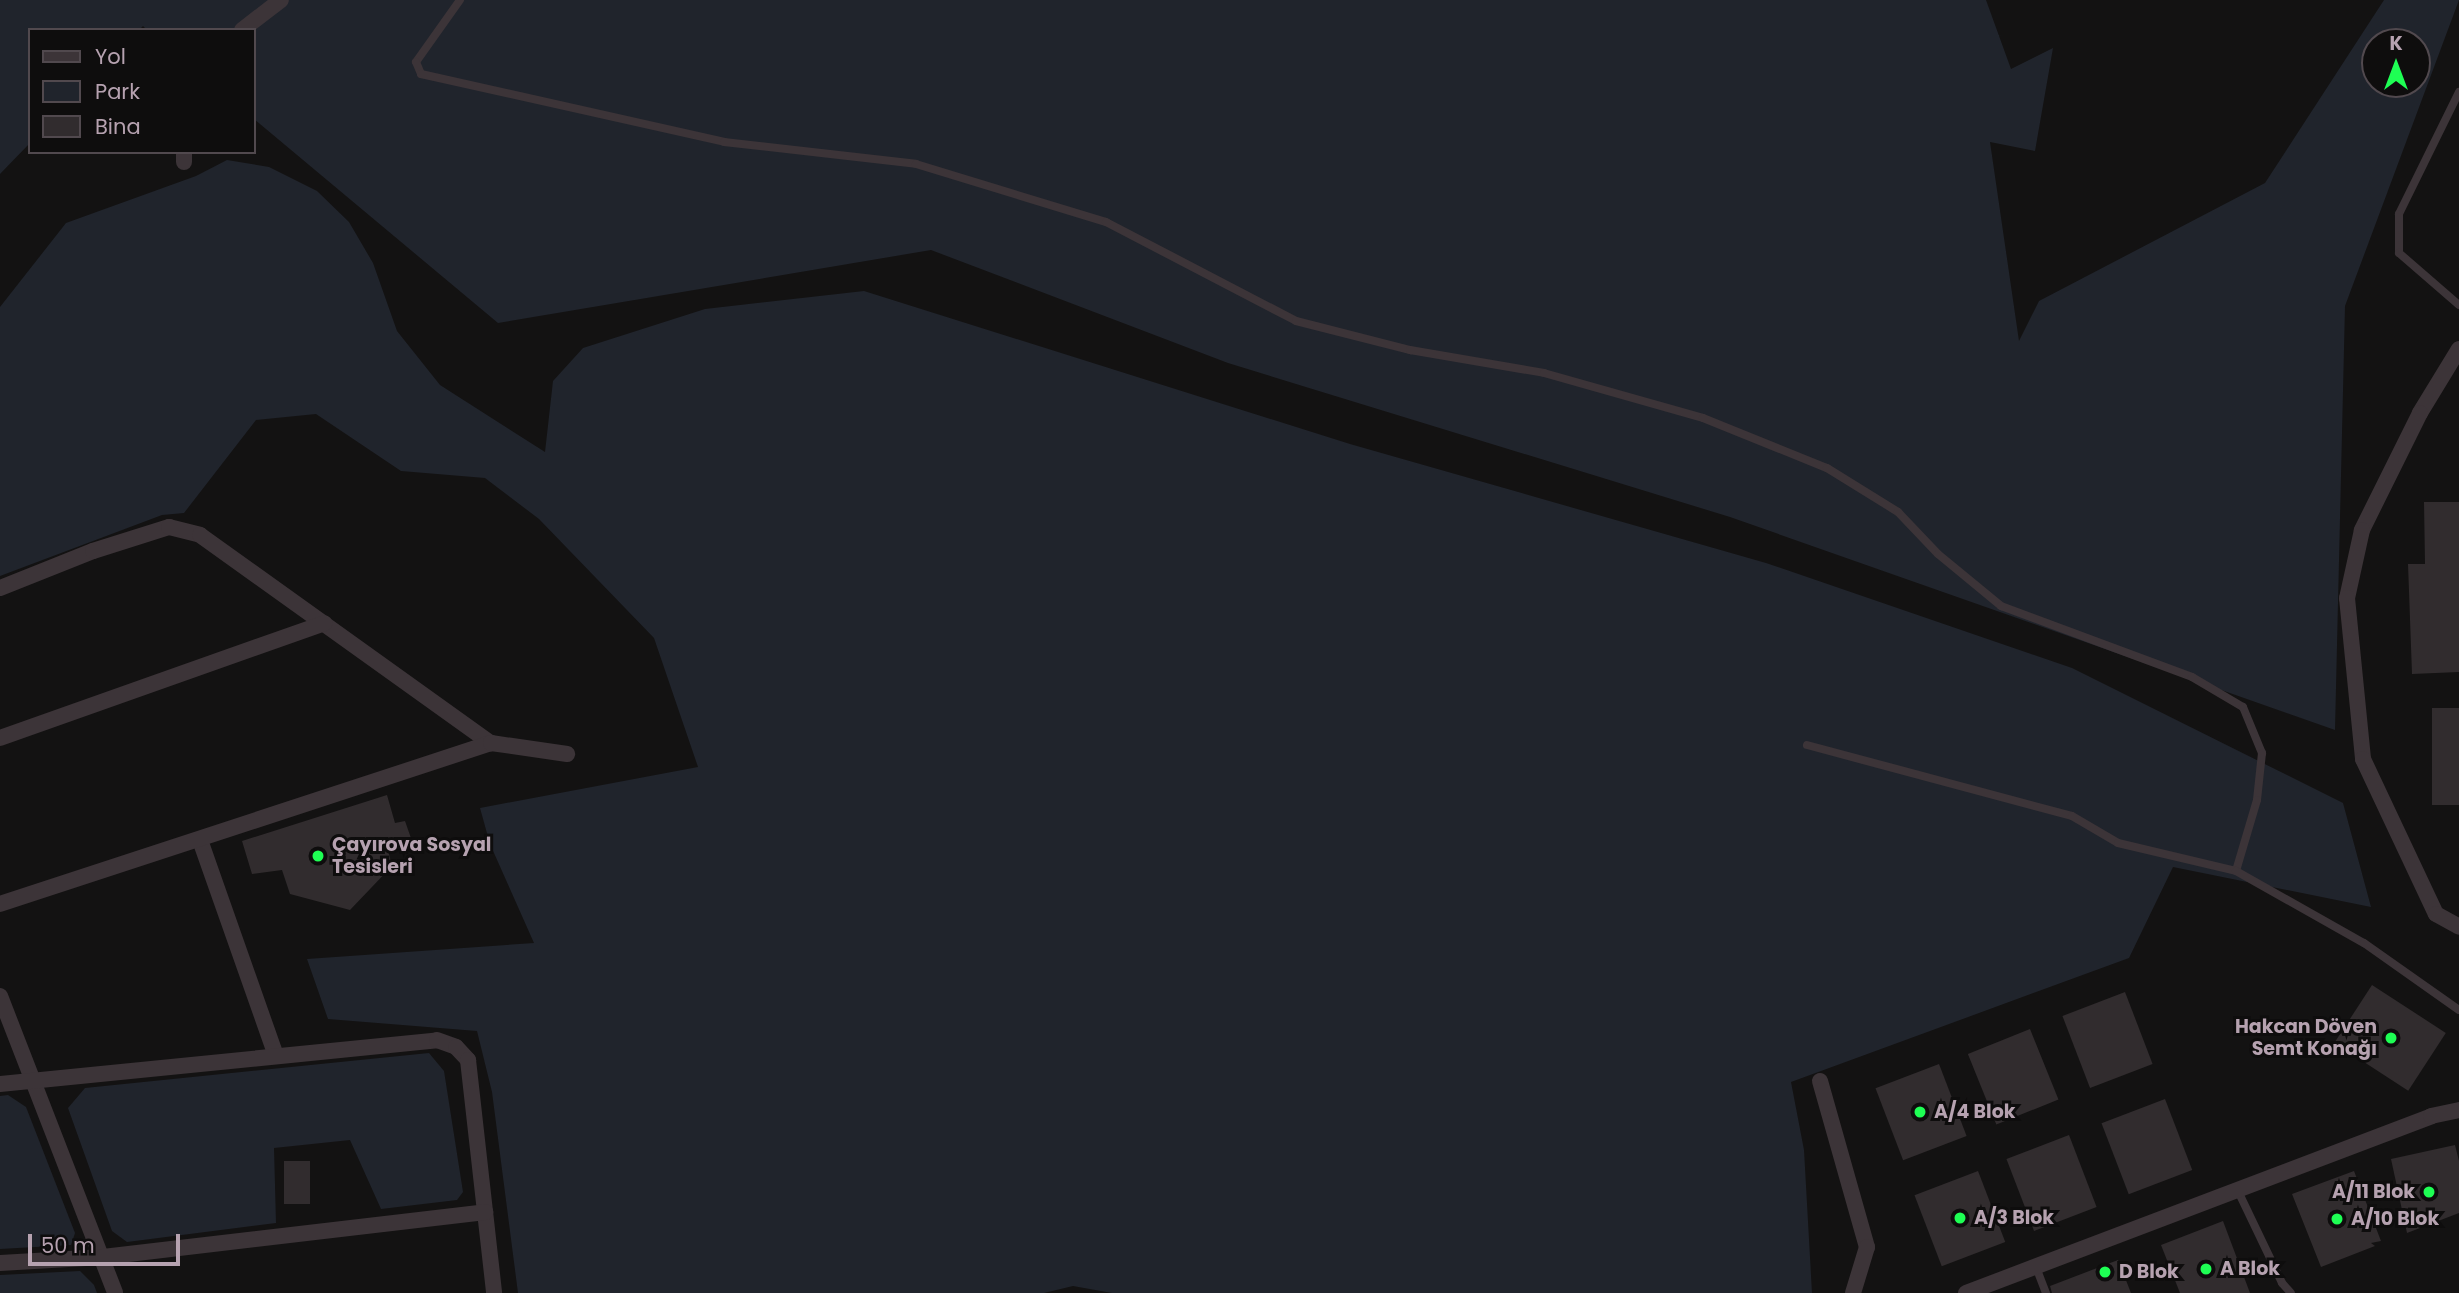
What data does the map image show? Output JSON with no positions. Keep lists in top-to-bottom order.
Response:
{
  "places": [
    "Çayırova Sosyal Tesisleri",
    "Hakcan Döven Semt Konağı",
    "A/4 Blok",
    "A/11 Blok",
    "A/3 Blok",
    "A/10 Blok",
    "A Blok",
    "D Blok"
  ],
  "legend": ["Yol", "Park", "Bina"],
  "scale_bar": "50 m",
  "north": "top"
}
